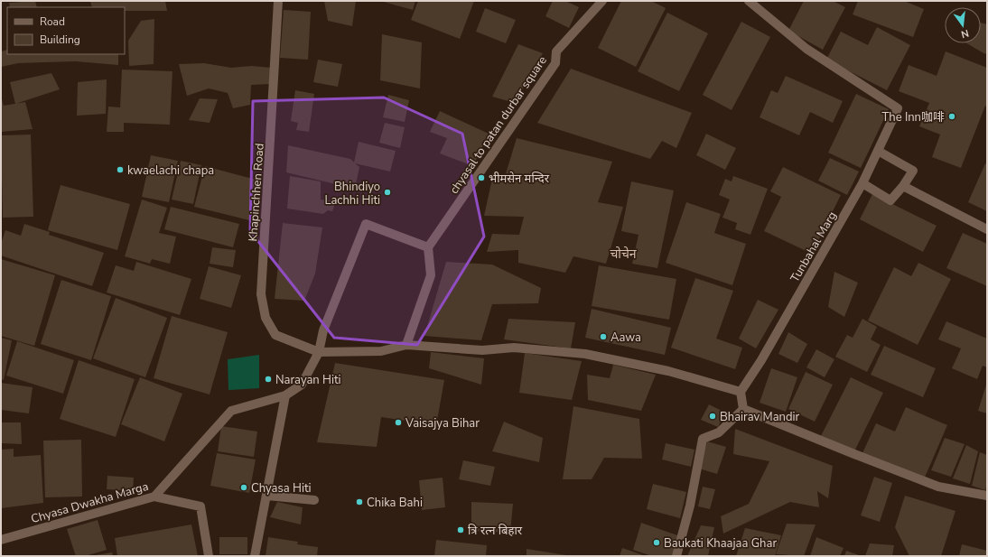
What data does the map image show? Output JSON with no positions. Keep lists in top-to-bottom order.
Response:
{
  "streets": {
    "street": [
      "chyasal to patan durbar square",
      "Khapinchhen Road",
      "Tunbahal Marg",
      "Chyasa Dwakha Marga"
    ]
  },
  "crossings": [
    ["chyasal to patan durbar square", "Chyasa Dwakha Marga"],
    ["Khapinchhen Road", "Chyasa Dwakha Marga"]
  ],
  "districts": ["चोचेन"],
  "places": [
    "The Inn咖啡",
    "kwaelachi chapa",
    "भीमसेन मन्दिर",
    "Bhindiyo Lachhi Hiti",
    "Aawa",
    "Narayan Hiti",
    "Bhairav Mandir",
    "Vaisajya Bihar",
    "Chyasa Hiti",
    "Chika Bahi",
    "त्रि रत्न बिहार",
    "Baukati Khaajaa Ghar"
  ],
  "legend": ["Road", "Building"],
  "north": "bottom"
}
